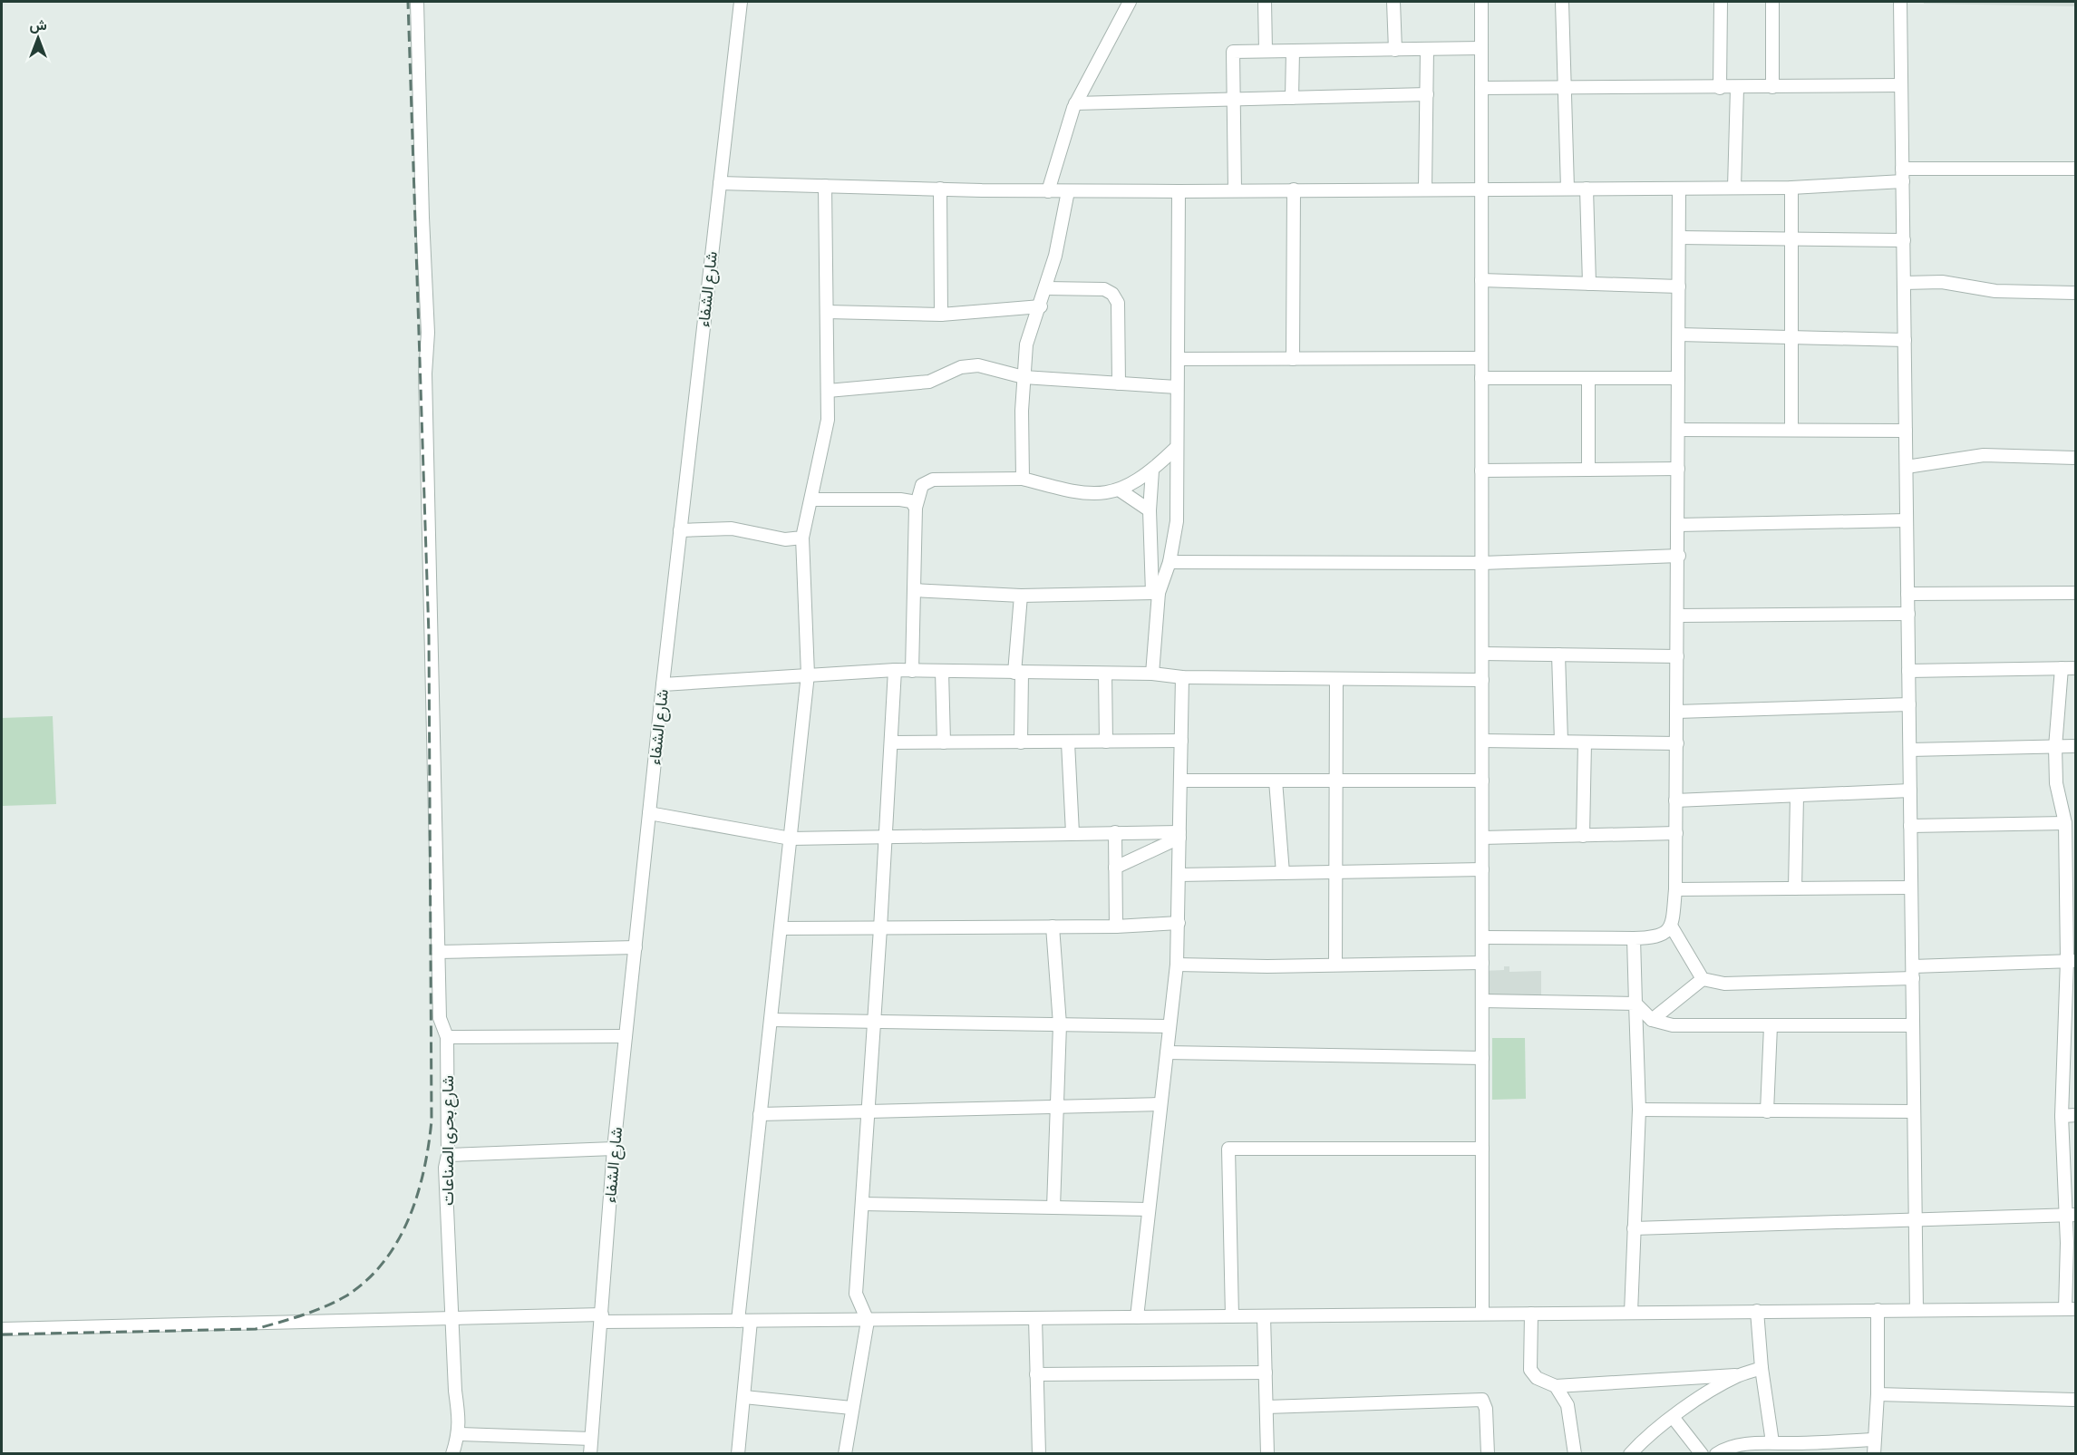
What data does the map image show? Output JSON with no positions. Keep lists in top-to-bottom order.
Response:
{
  "streets": {
    "street": ["شارع الشفاء", "شارع بحرى الصناعات"]
  },
  "north": "top"
}
